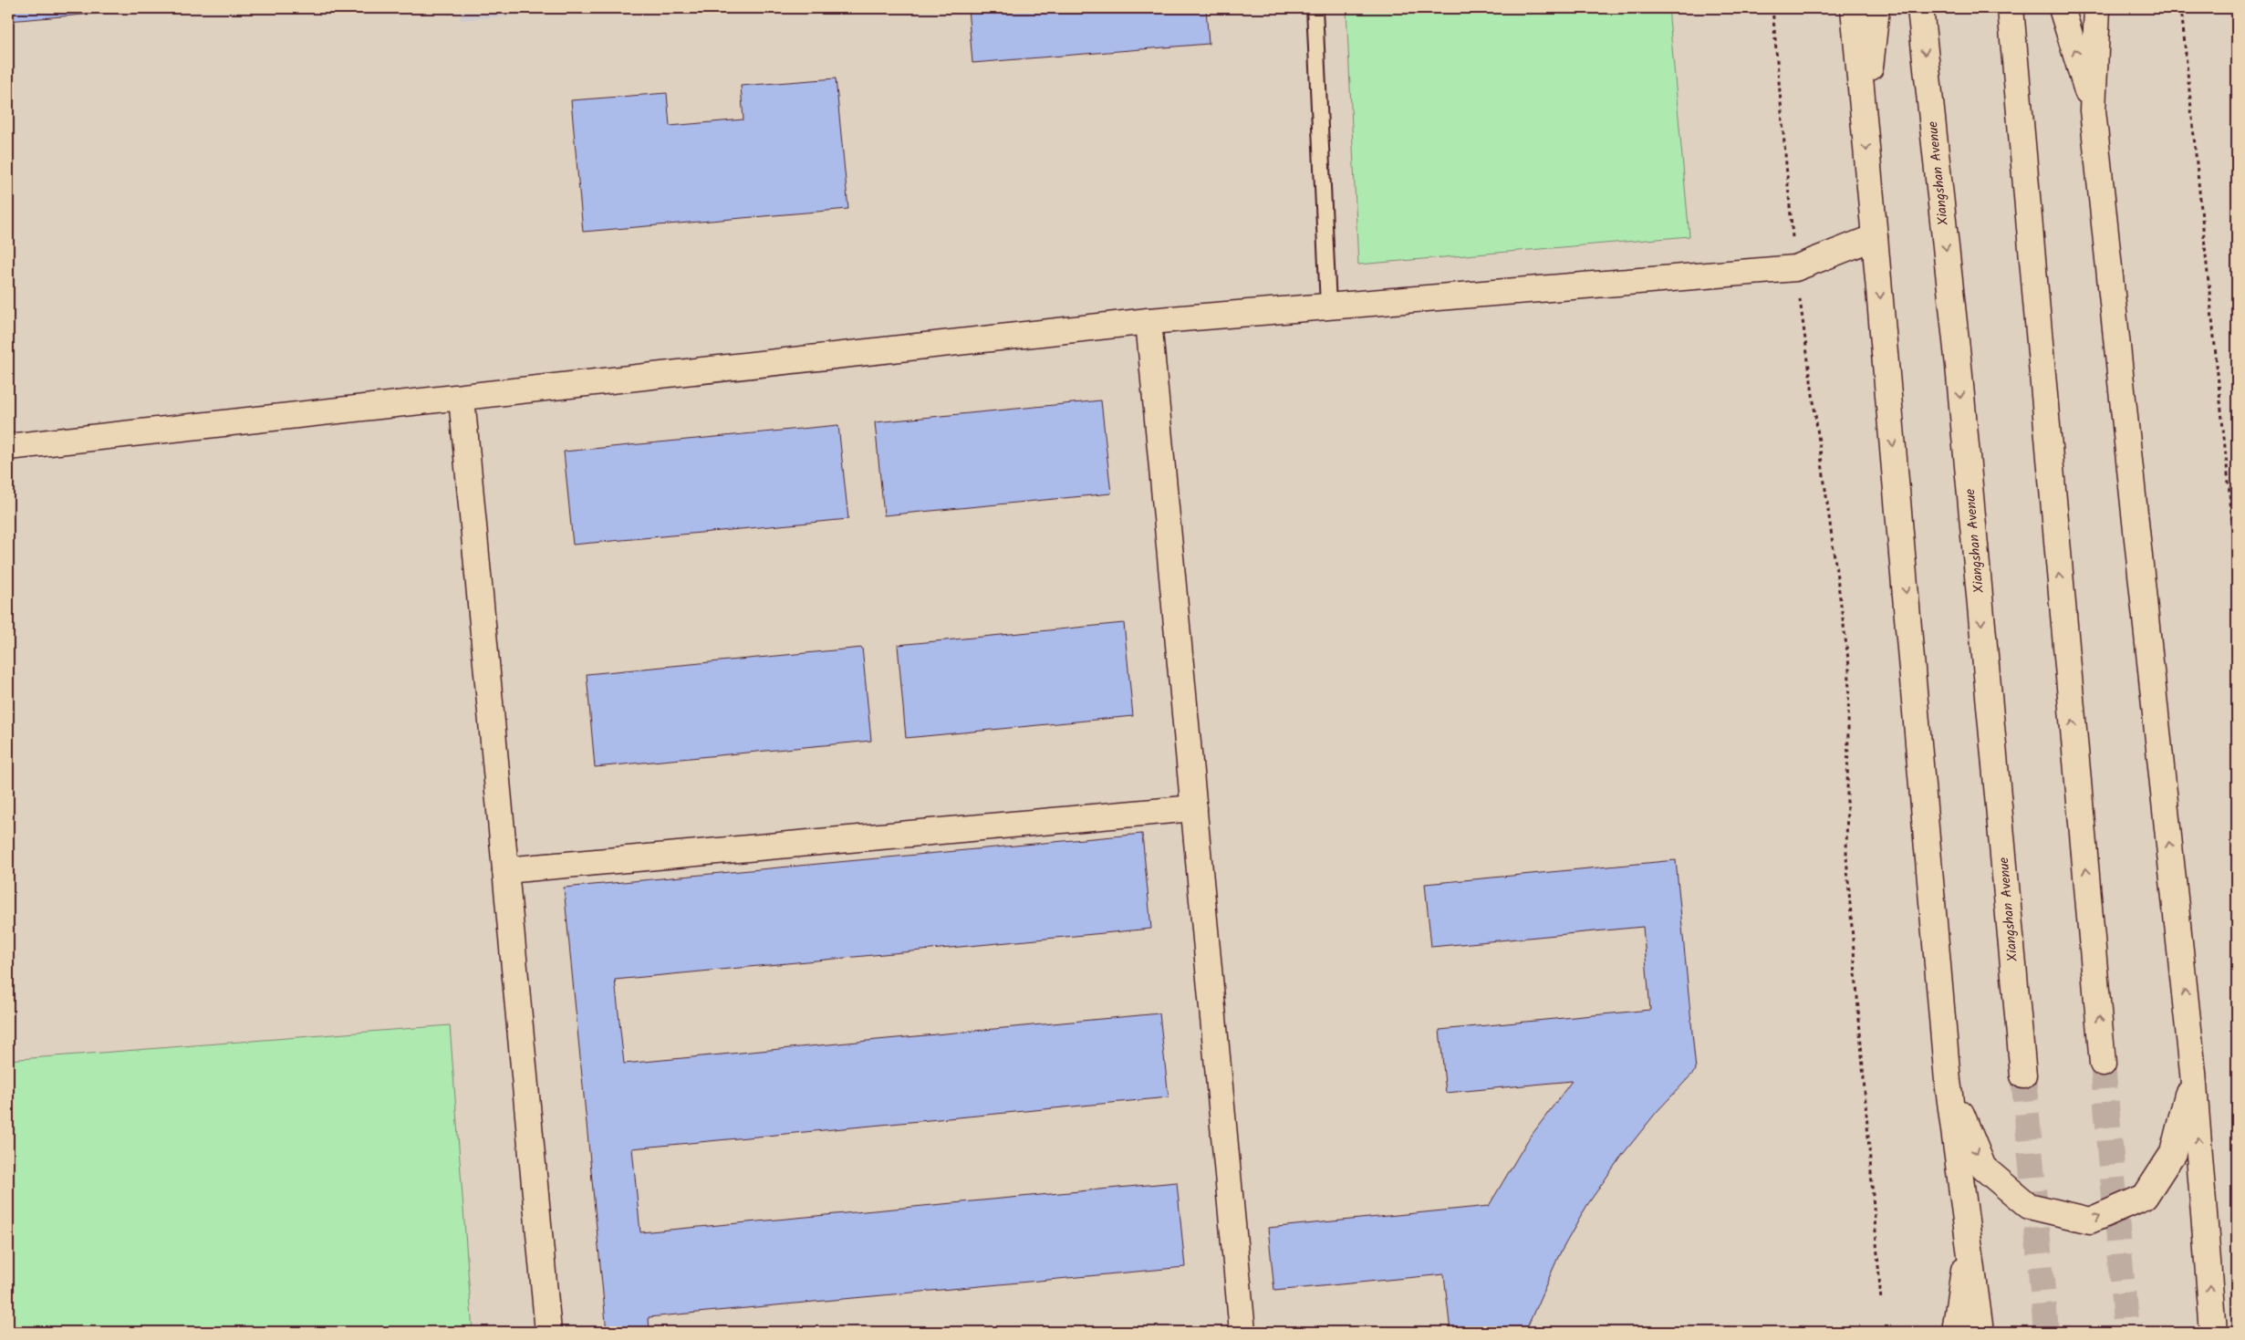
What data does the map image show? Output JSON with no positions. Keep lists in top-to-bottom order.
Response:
{
  "streets": {
    "main road": ["Xiangshan Avenue"]
  }
}
